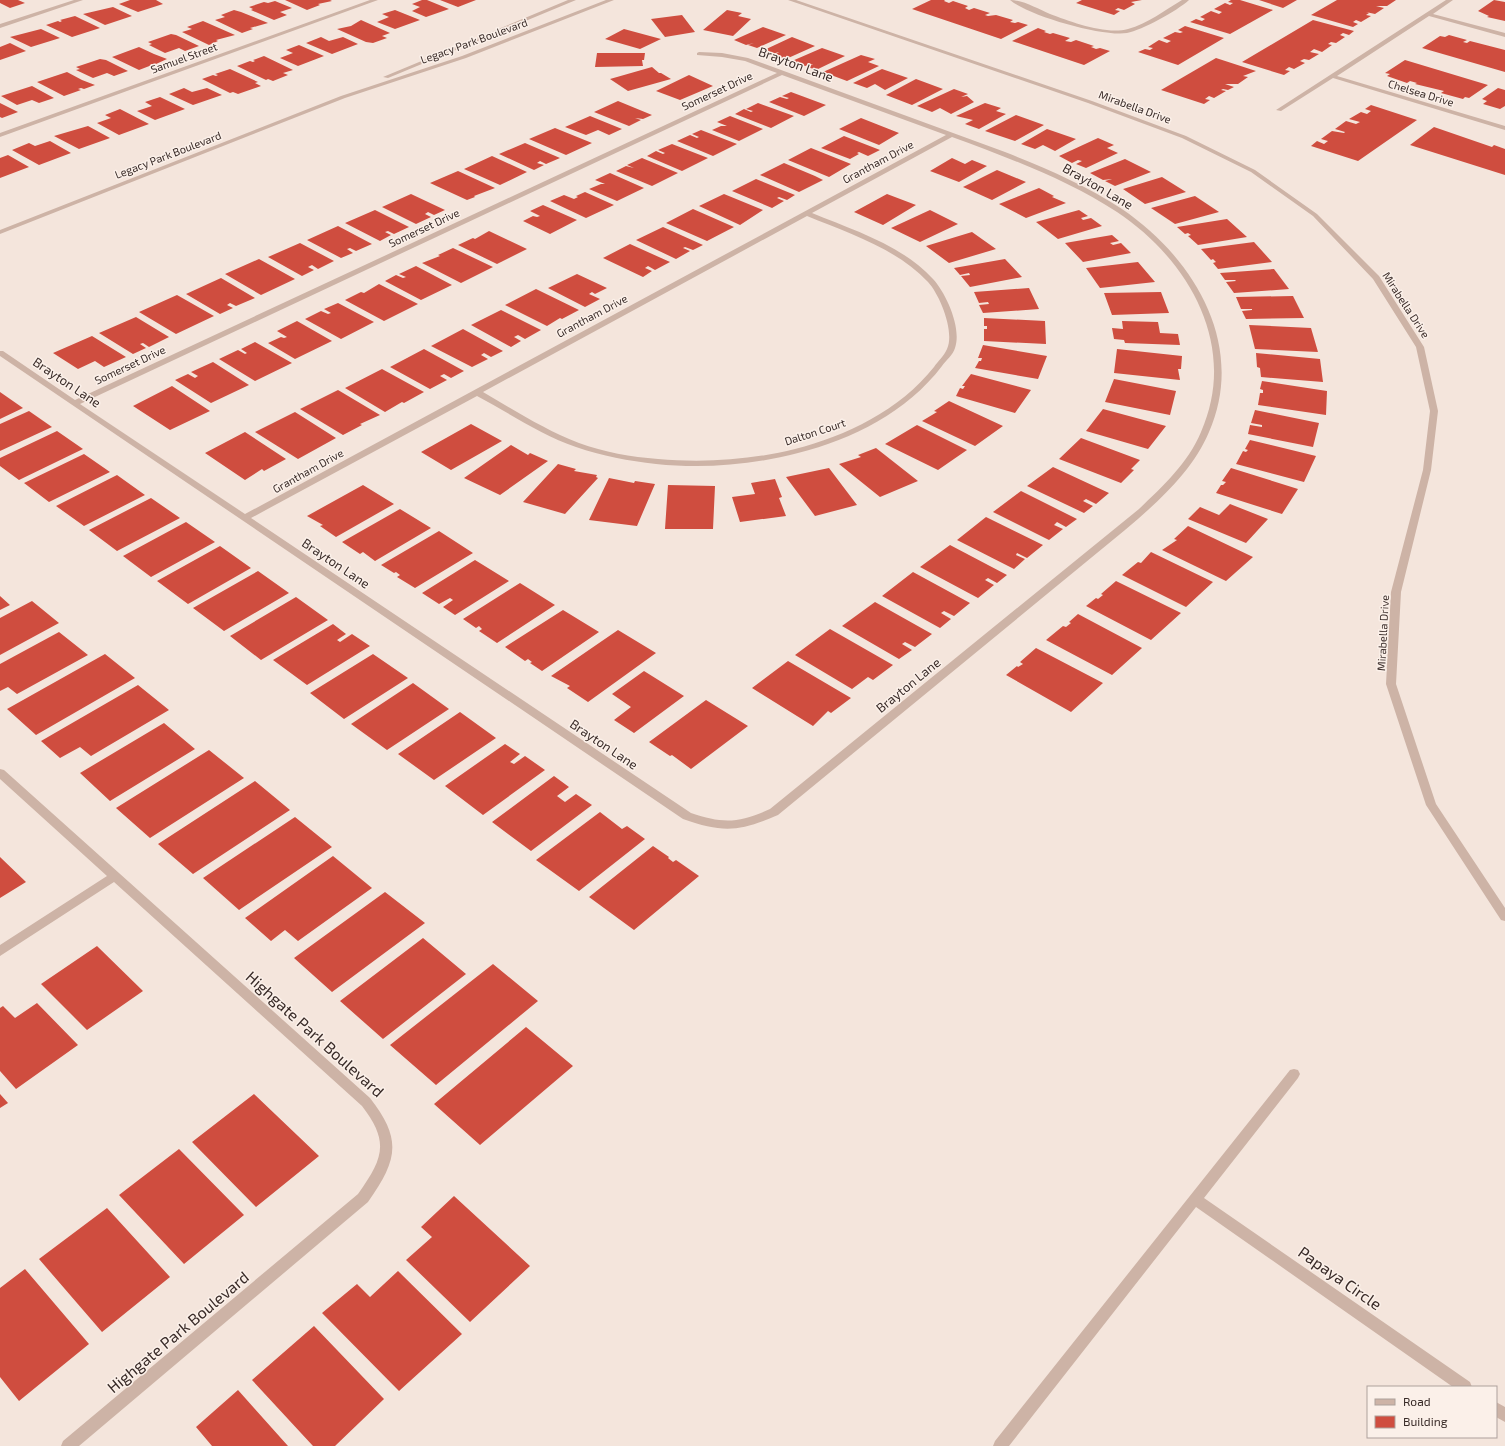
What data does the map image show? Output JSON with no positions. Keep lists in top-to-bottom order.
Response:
{
  "streets": {
    "street": [
      "Legacy Park Boulevard",
      "Samuel Street",
      "Brayton Lane",
      "Somerset Drive",
      "Chelsea Drive",
      "Mirabella Drive",
      "Grantham Drive",
      "Dalton Court",
      "Highgate Park Boulevard",
      "Papaya Circle"
    ]
  },
  "crossings": [
    ["Brayton Lane", "Somerset Drive"],
    ["Brayton Lane", "Grantham Drive"],
    ["Grantham Drive", "Dalton Court"]
  ],
  "legend": ["Road", "Building"]
}
